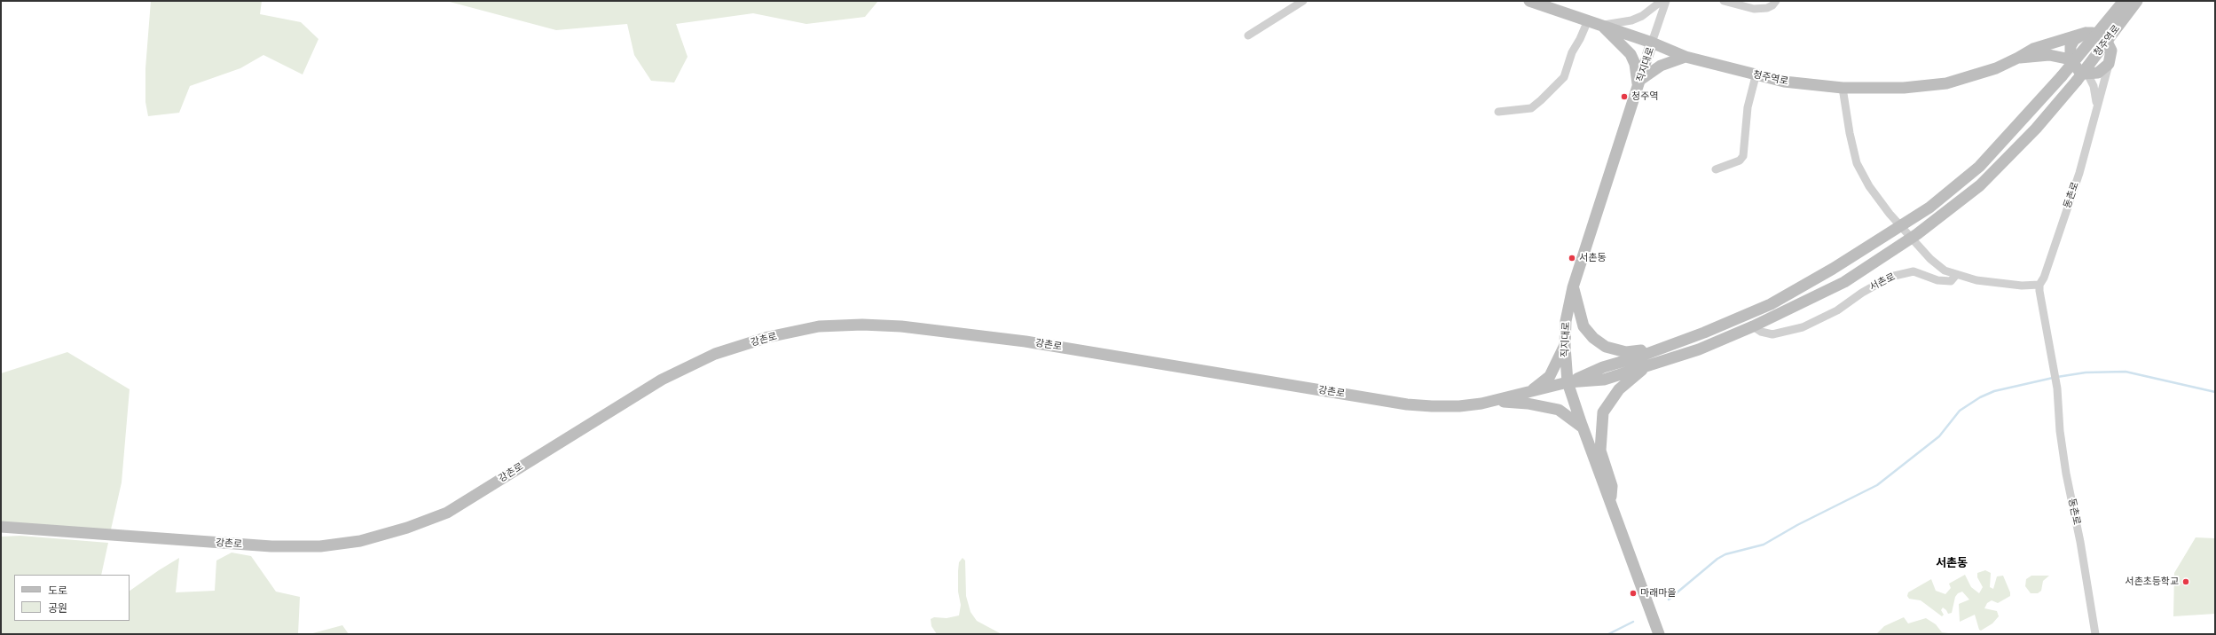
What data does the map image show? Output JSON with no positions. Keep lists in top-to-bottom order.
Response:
{
  "streets": {
    "main road": ["청주역로", "직지대로", "강촌로"],
    "street": ["동촌로", "서촌로"]
  },
  "crossings": [
    ["청주역로", "직지대로"],
    ["청주역로", "동촌로"],
    ["청주역로", "서촌로"],
    ["청주역로", "강촌로"],
    ["직지대로", "강촌로"]
  ],
  "districts": ["서촌동"],
  "places": [
    "청주역",
    "서촌동",
    "서촌초등학교",
    "마래마을"
  ],
  "legend": ["도로", "공원"]
}
